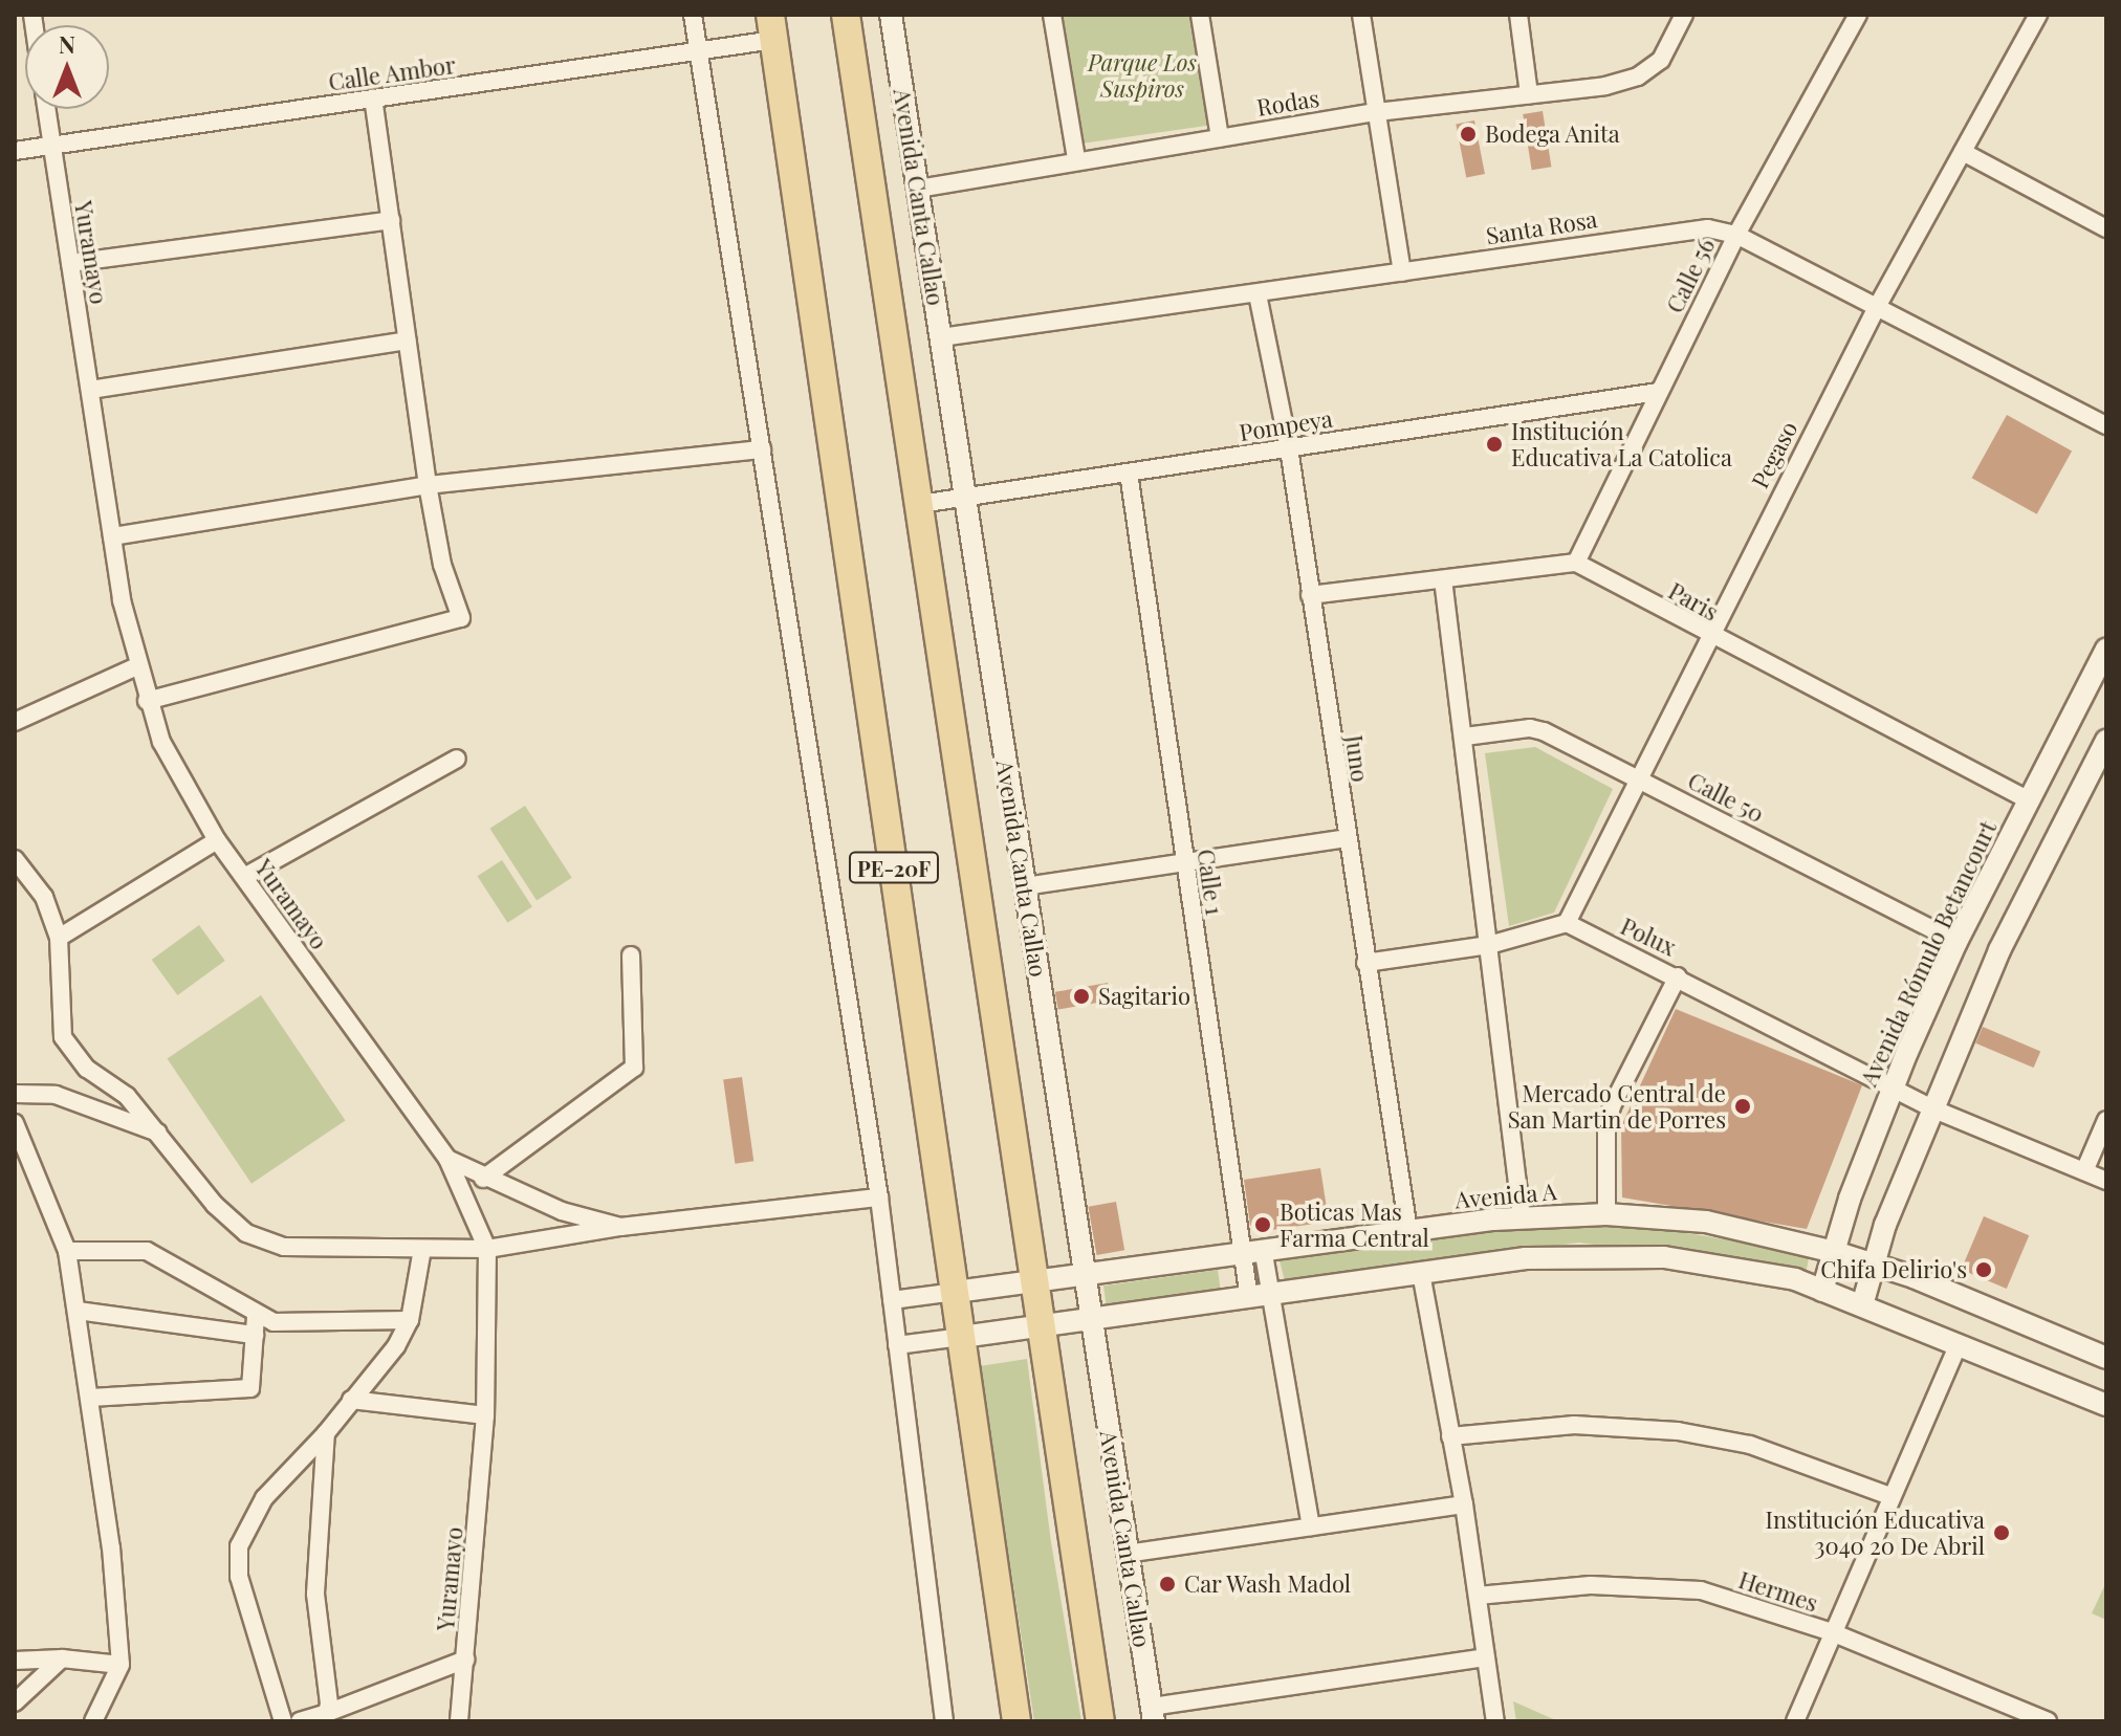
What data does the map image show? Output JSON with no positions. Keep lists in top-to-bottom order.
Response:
{
  "streets": {
    "main road": ["Avenida Canta Callao", "PE-20F"],
    "street": [
      "Calle Ambor",
      "Rodas",
      "Santa Rosa",
      "Yuramayo",
      "Calle 56",
      "Pompeya",
      "Pegaso",
      "Paris",
      "Juno",
      "Calle 50",
      "Calle 1",
      "Polux",
      "Avenida Rómulo Betancourt",
      "Avenida A",
      "Hermes"
    ]
  },
  "crossings": [
    ["Calle Ambor", "Yuramayo"],
    ["Calle Ambor", "PE-20F"],
    ["Rodas", "Avenida Canta Callao"],
    ["Avenida Canta Callao", "Santa Rosa"],
    ["Avenida Canta Callao", "Pompeya"],
    ["Avenida Canta Callao", "Avenida A"],
    ["Santa Rosa", "Calle 56"],
    ["Santa Rosa", "Pegaso"],
    ["Santa Rosa", "Juno"],
    ["Calle 56", "Pompeya"],
    ["Calle 56", "Paris"],
    ["Pompeya", "Juno"],
    ["Pompeya", "Calle 1"],
    ["Pegaso", "Paris"],
    ["Pegaso", "Calle 50"],
    ["Pegaso", "Polux"],
    ["Paris", "Avenida Rómulo Betancourt"],
    ["Juno", "Avenida A"],
    ["Calle 50", "Avenida Rómulo Betancourt"],
    ["PE-20F", "Avenida A"],
    ["Calle 1", "Avenida A"],
    ["Polux", "Avenida Rómulo Betancourt"],
    ["Avenida Rómulo Betancourt", "Avenida A"]
  ],
  "parks": ["Parque Los Suspiros"],
  "places": [
    "Bodega Anita",
    "Institución Educativa La Catolica",
    "Sagitario",
    "Mercado Central de San Martin de Porres",
    "Boticas Mas Farma Central",
    "Chifa Delirio's",
    "Institución Educativa 3040 20 De Abril",
    "Car Wash Madol"
  ],
  "north": "top"
}
